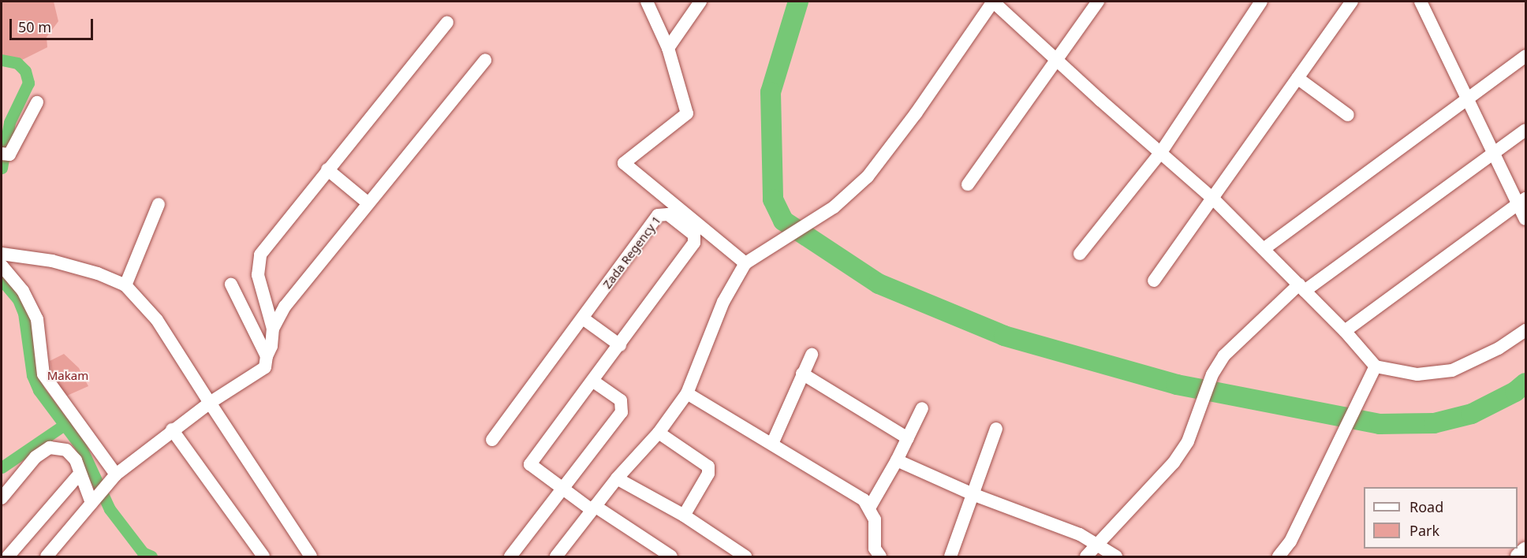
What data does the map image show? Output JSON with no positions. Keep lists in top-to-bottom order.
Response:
{
  "streets": {
    "street": ["Zada Regency 1"]
  },
  "parks": ["Makam"],
  "legend": ["Road", "Park"],
  "scale_bar": "50 m"
}
